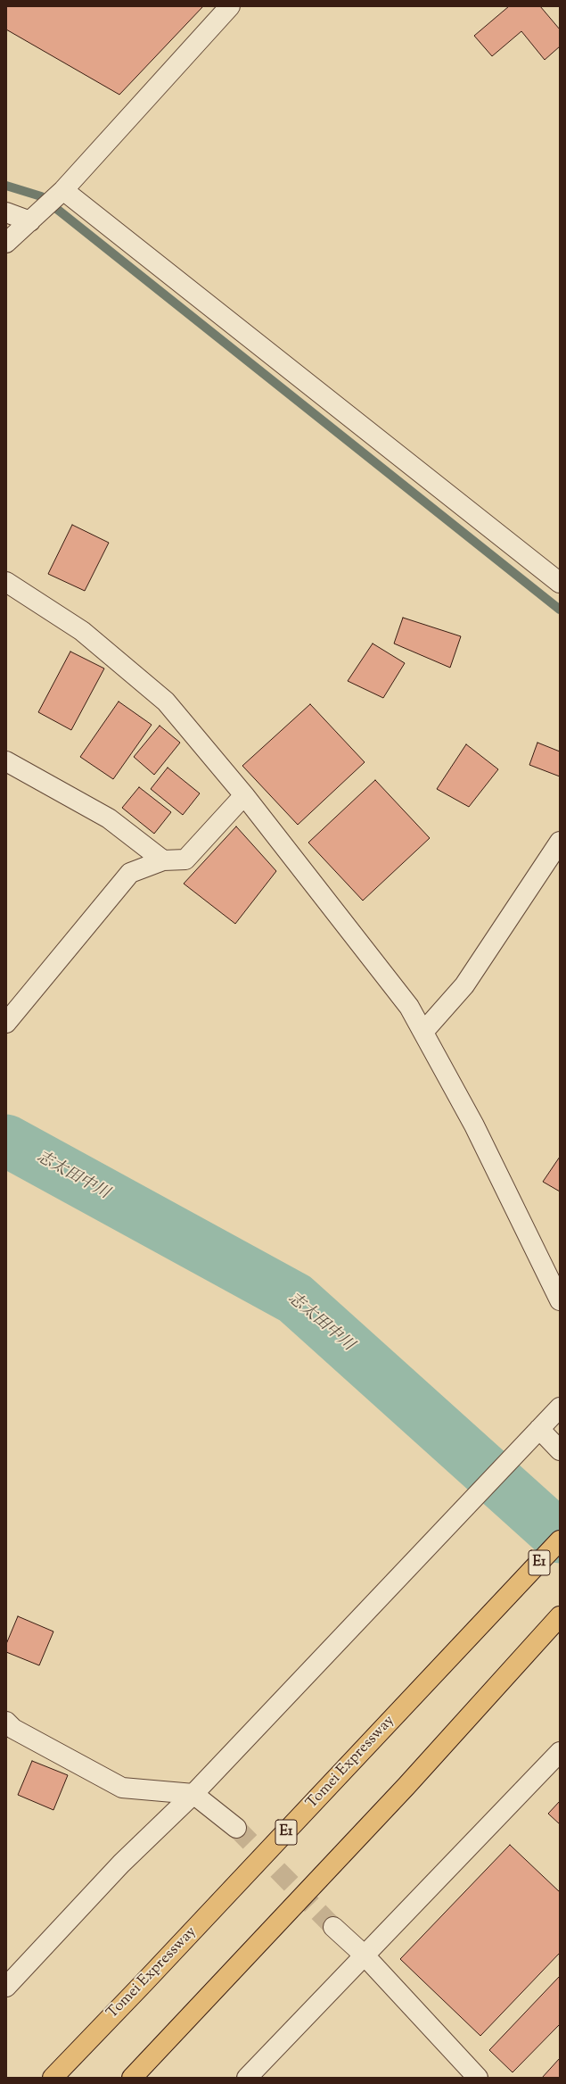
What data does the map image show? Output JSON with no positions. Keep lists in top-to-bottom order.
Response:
{
  "streets": {
    "highway": ["E1", "Tomei Expressway"]
  },
  "water": ["志太田中川"]
}
